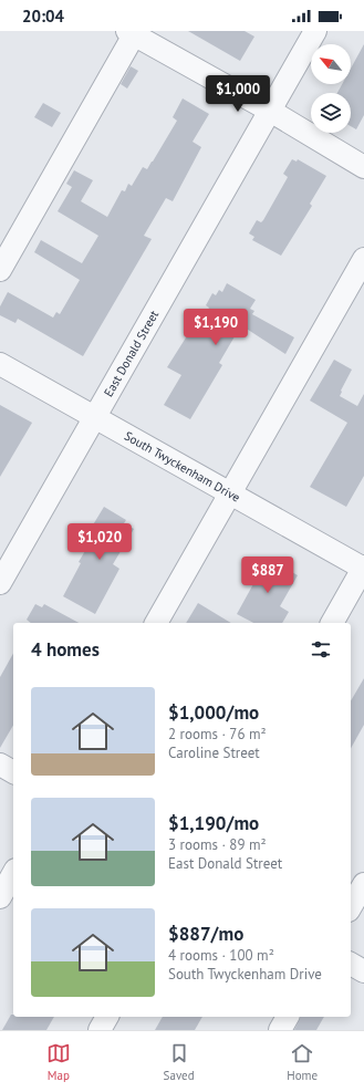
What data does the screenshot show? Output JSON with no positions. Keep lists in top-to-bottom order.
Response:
{
  "streets": {
    "street": ["East Donald Street", "South Twyckenham Drive"]
  },
  "crossings": [
    ["East Donald Street", "South Twyckenham Drive"]
  ],
  "north": "top left",
  "page": {
    "status": "20:04",
    "price": [
      "$1,000",
      "$1,190",
      "$1,020",
      "$887"
    ],
    "heading": "4 homes",
    "list": [
      {
        "name": "$1,000/mo",
        "note": "2 rooms · 76 m² · Caroline Street"
      },
      {
        "name": "$1,190/mo",
        "note": "3 rooms · 89 m² · East Donald Street"
      },
      {
        "name": "$887/mo",
        "note": "4 rooms · 100 m² · South Twyckenham Drive"
      }
    ],
    "tabs": ["Map", "Saved", "Home"]
  }
}
